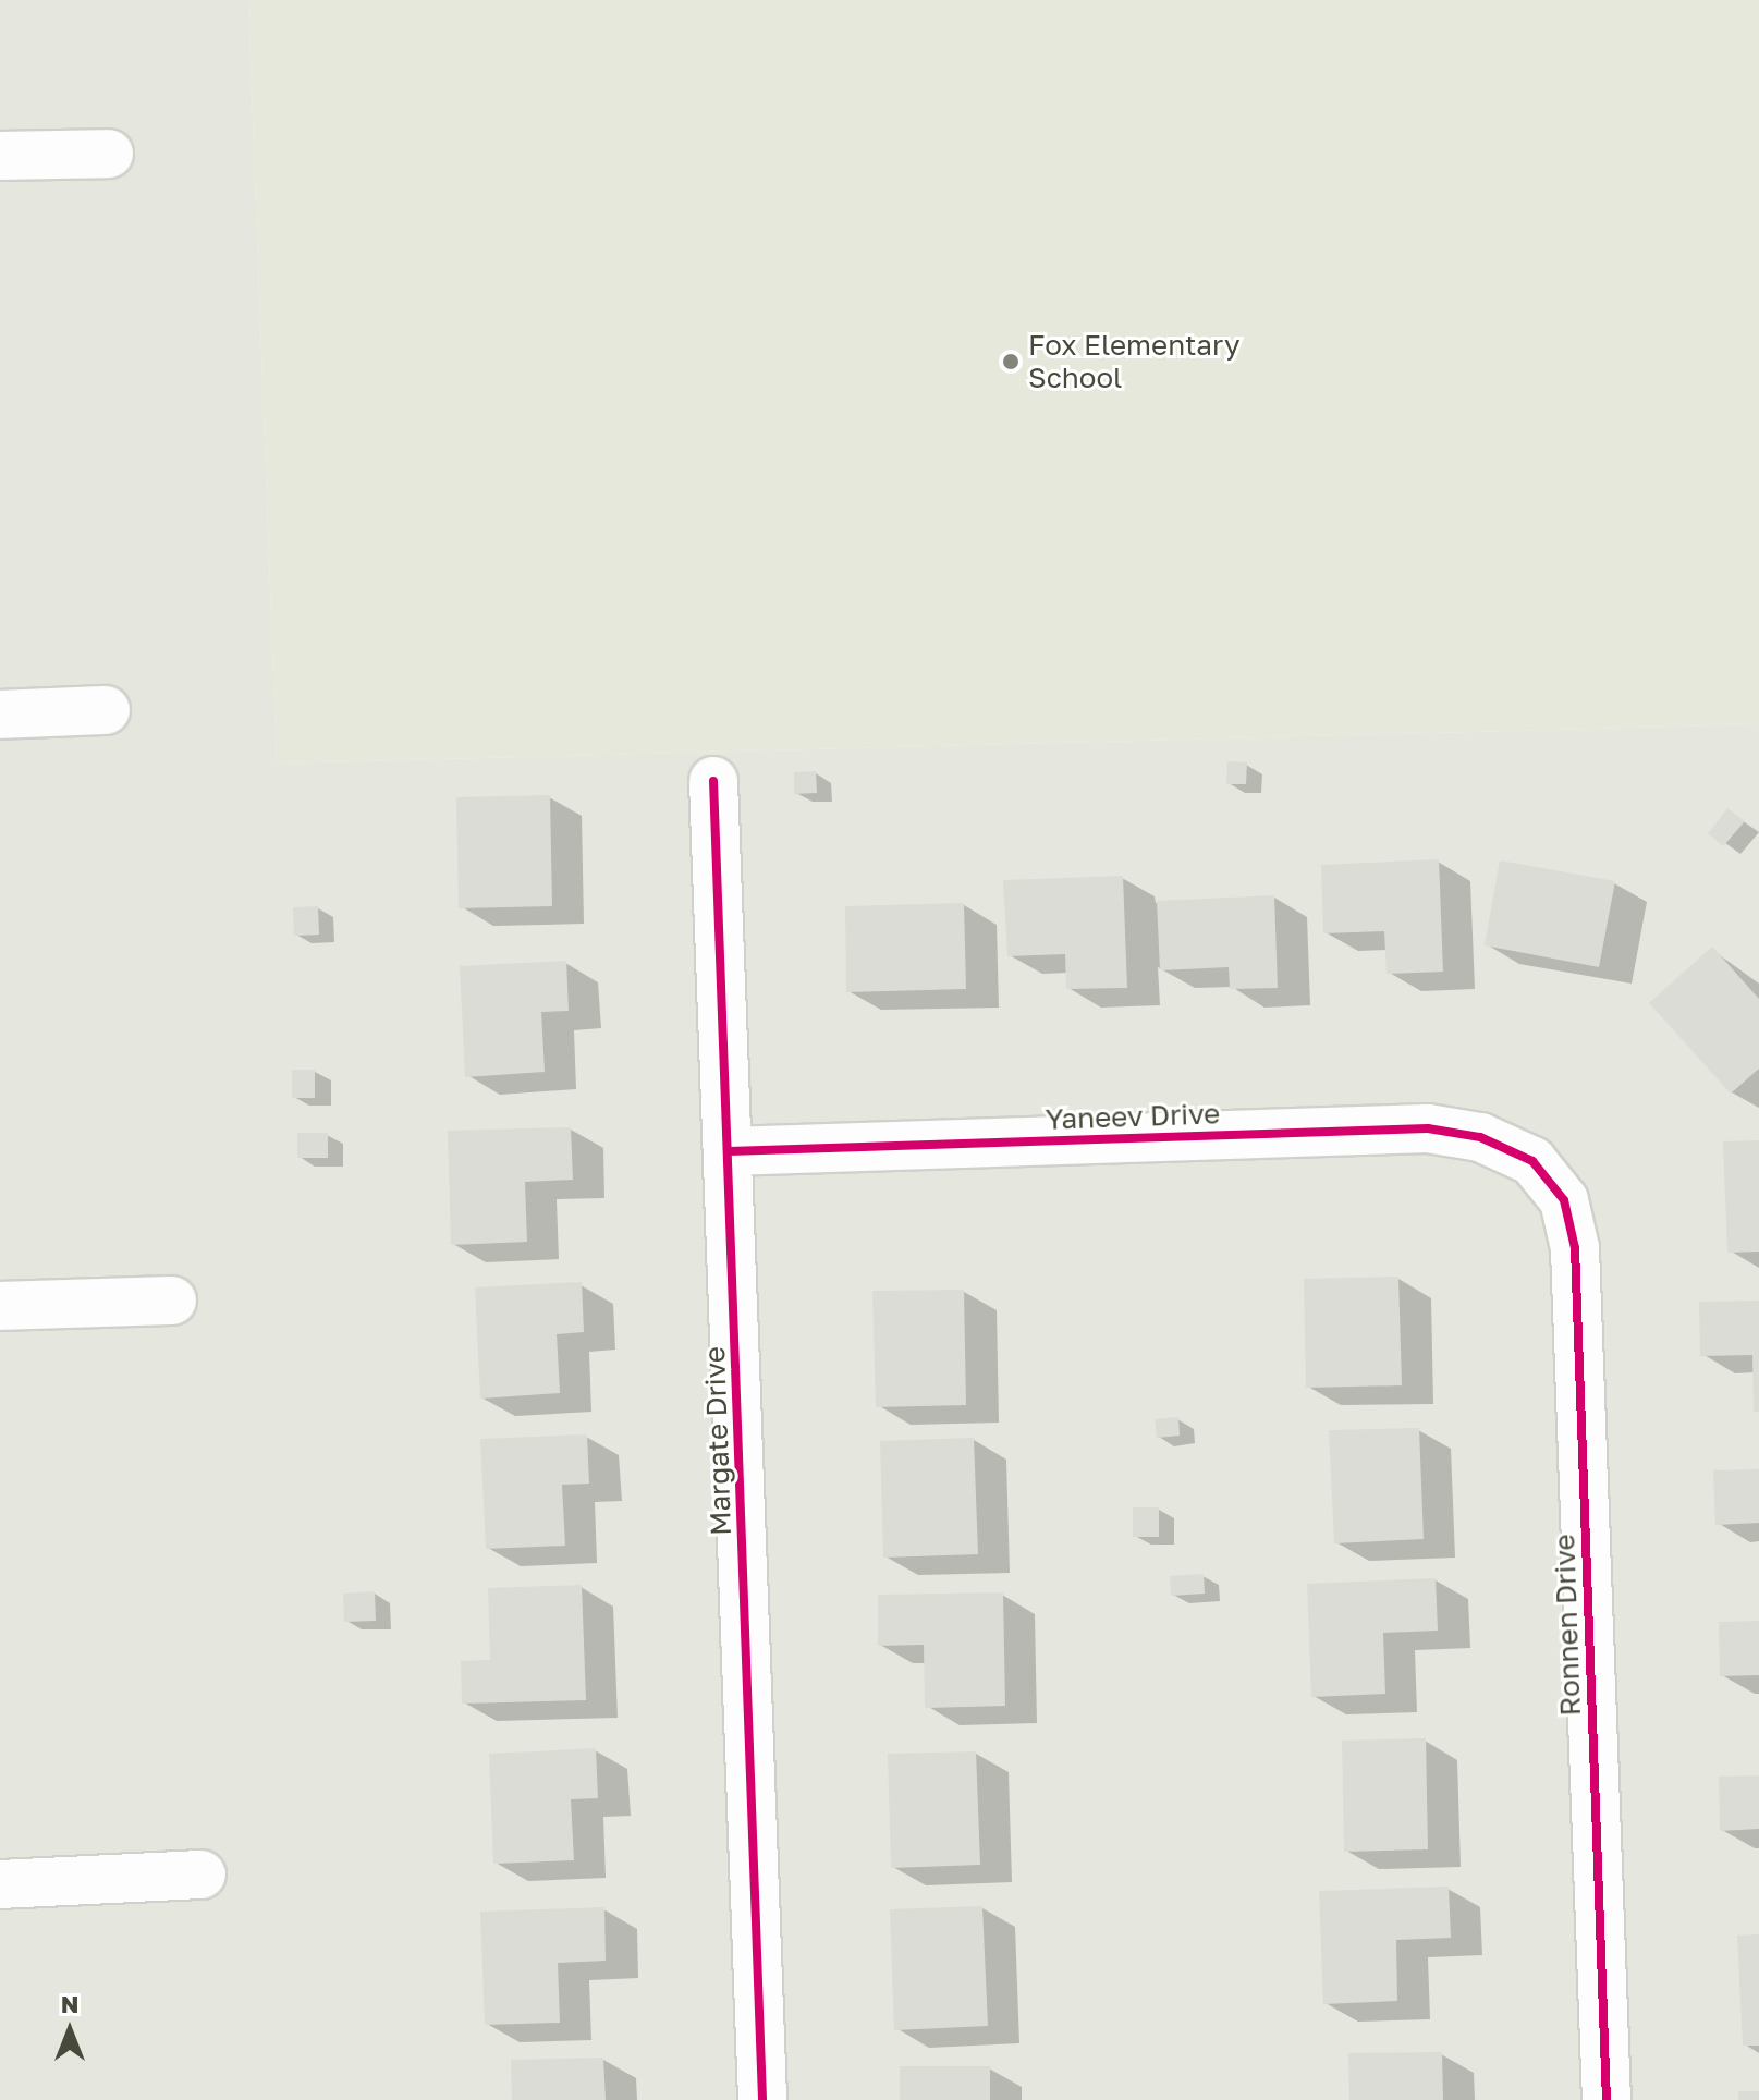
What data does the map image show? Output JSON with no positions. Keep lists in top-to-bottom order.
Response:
{
  "streets": {
    "street": ["Yaneev Drive", "Margate Drive", "Ronnen Drive"]
  },
  "crossings": [
    ["Yaneev Drive", "Margate Drive"],
    ["Yaneev Drive", "Ronnen Drive"]
  ],
  "places": ["Fox Elementary School"],
  "north": "top"
}
